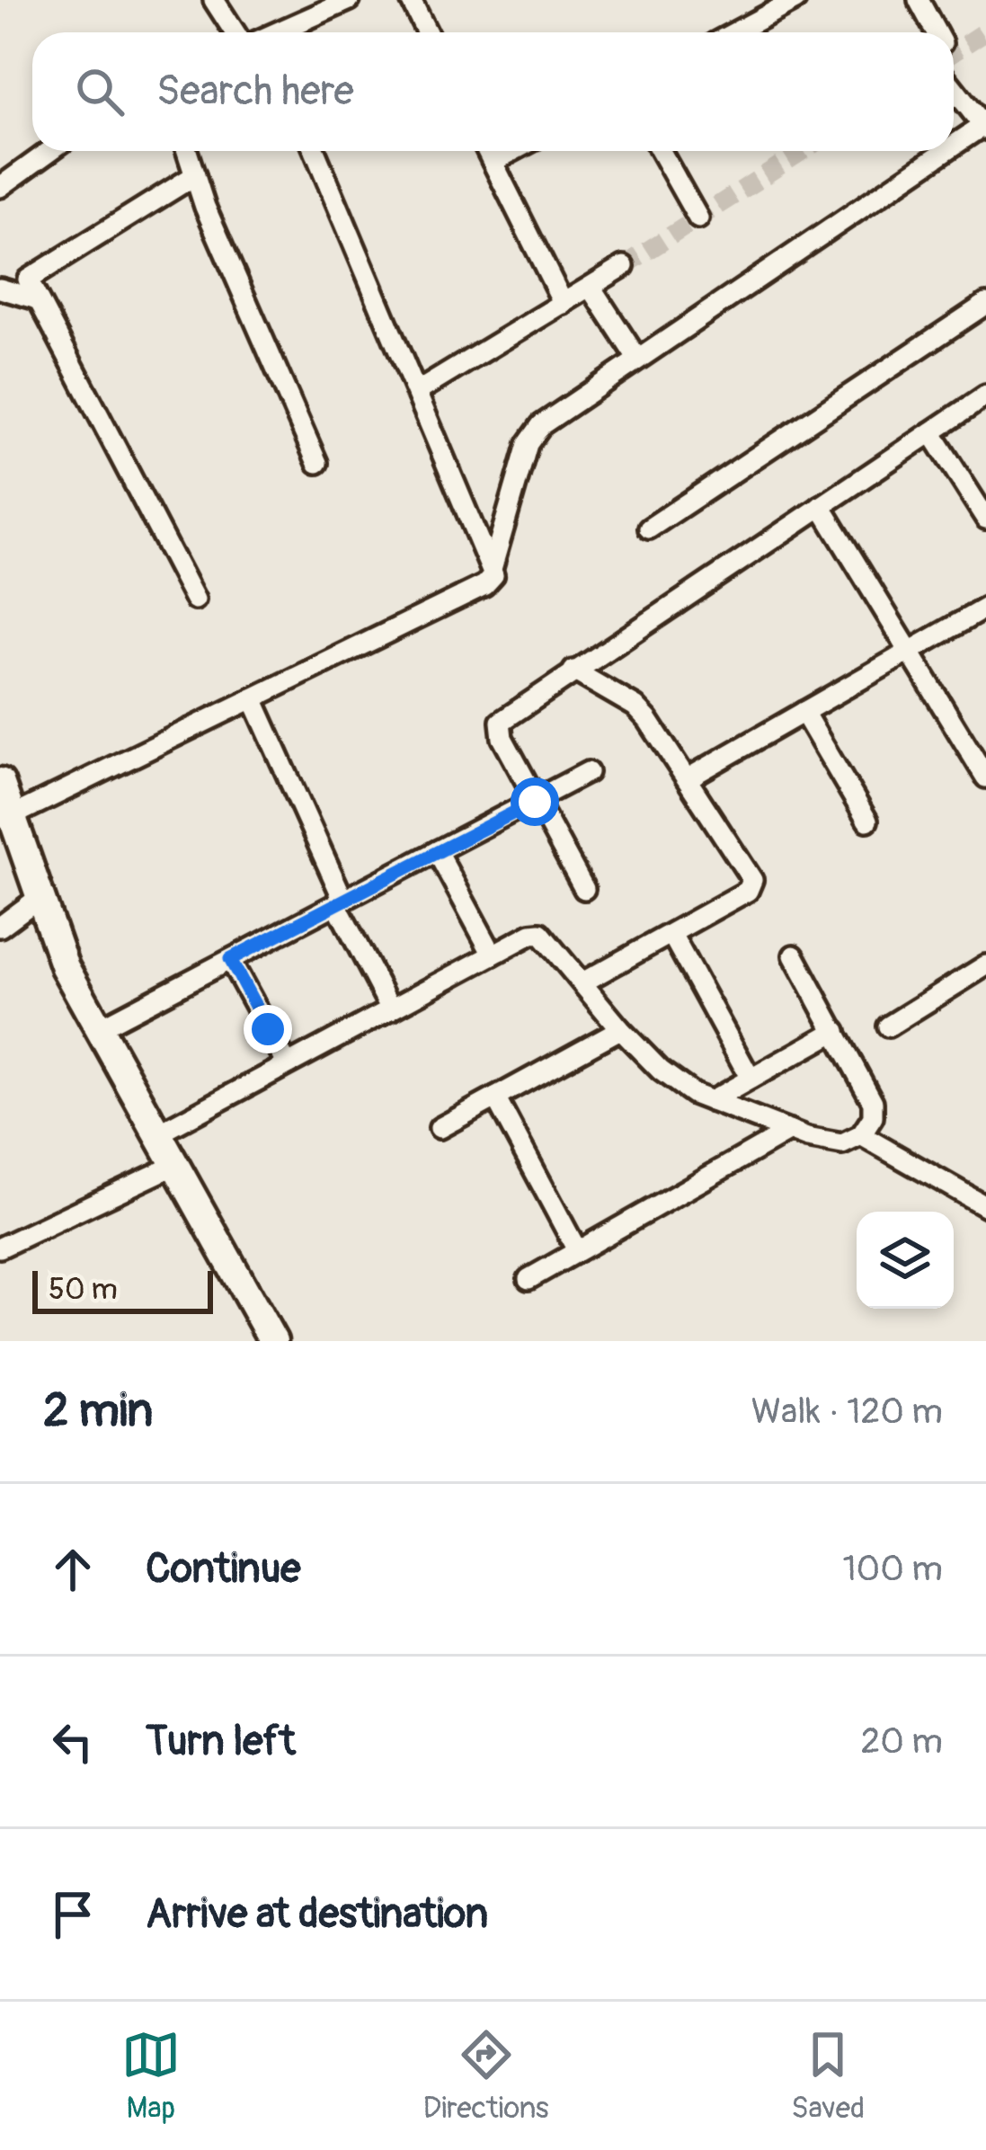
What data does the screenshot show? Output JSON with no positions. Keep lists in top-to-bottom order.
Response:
{
  "scale_bar": "50 m",
  "page": {
    "search": "Search here",
    "scale": "50 m",
    "heading": ["2 min", "Walk · 120 m"],
    "list": [
      ["Continue", "100 m"],
      ["Turn left", "20 m"],
      "Arrive at destination"
    ],
    "nav": ["Map", "Directions", "Saved"]
  }
}
